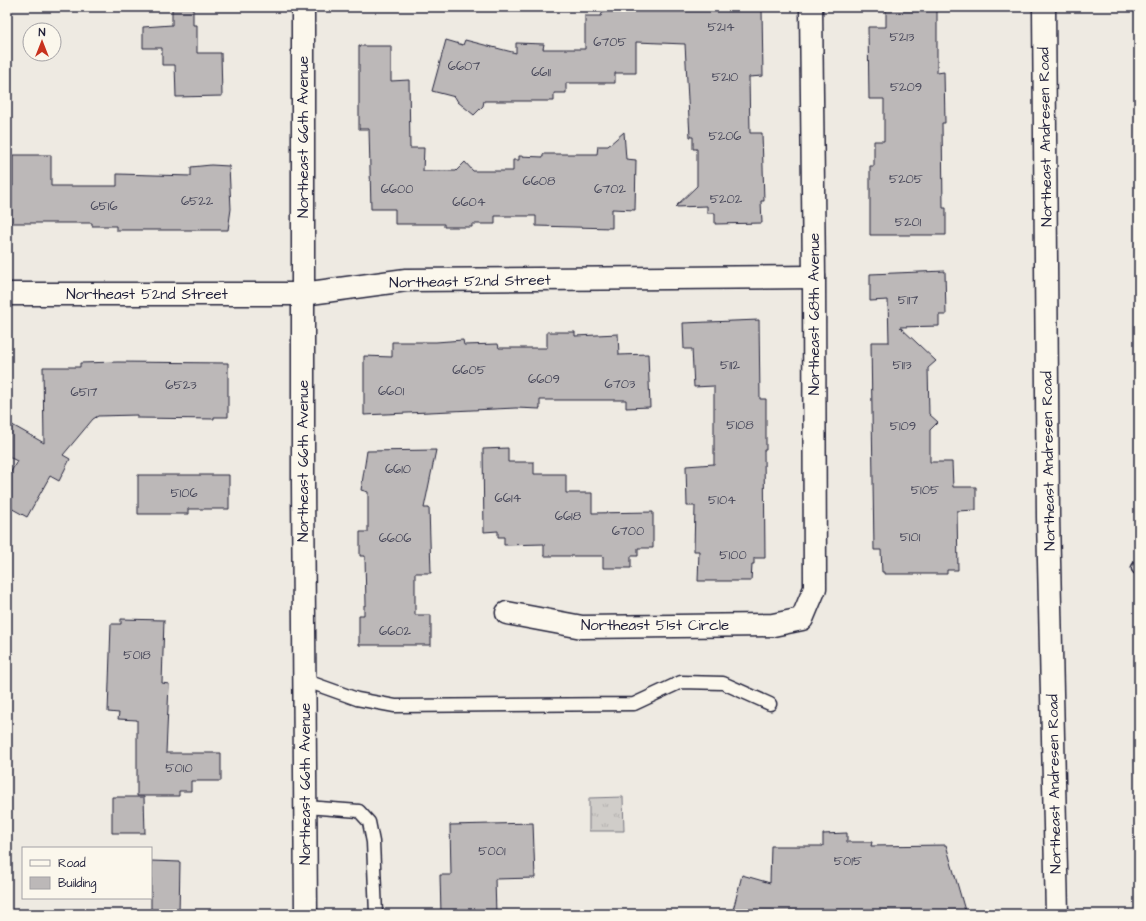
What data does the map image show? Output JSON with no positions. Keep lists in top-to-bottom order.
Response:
{
  "streets": {
    "street": [
      "Northeast 66th Avenue",
      "Northeast Andresen Road",
      "Northeast 52nd Street",
      "Northeast 68th Avenue",
      "Northeast 51st Circle"
    ]
  },
  "crossings": [
    ["Northeast 66th Avenue", "Northeast 52nd Street"],
    ["Northeast 52nd Street", "Northeast 68th Avenue"],
    ["Northeast 68th Avenue", "Northeast 51st Circle"]
  ],
  "house_numbers": [
    "5214",
    "5213",
    "6705",
    "6607",
    "6611",
    "5210",
    "5209",
    "5206",
    "5205",
    "6608",
    "6600",
    "6702",
    "5202",
    "6522",
    "6604",
    "6516",
    "5201",
    "5117",
    "5112",
    "5113",
    "6605",
    "6609",
    "6703",
    "6523",
    "6601",
    "6517",
    "5108",
    "5109",
    "6610",
    "5105",
    "5106",
    "6614",
    "5104",
    "6618",
    "6700",
    "5101",
    "6606",
    "5100",
    "6602",
    "5018",
    "5010",
    "5001",
    "5015"
  ],
  "legend": ["Road", "Building"],
  "north": "top"
}
